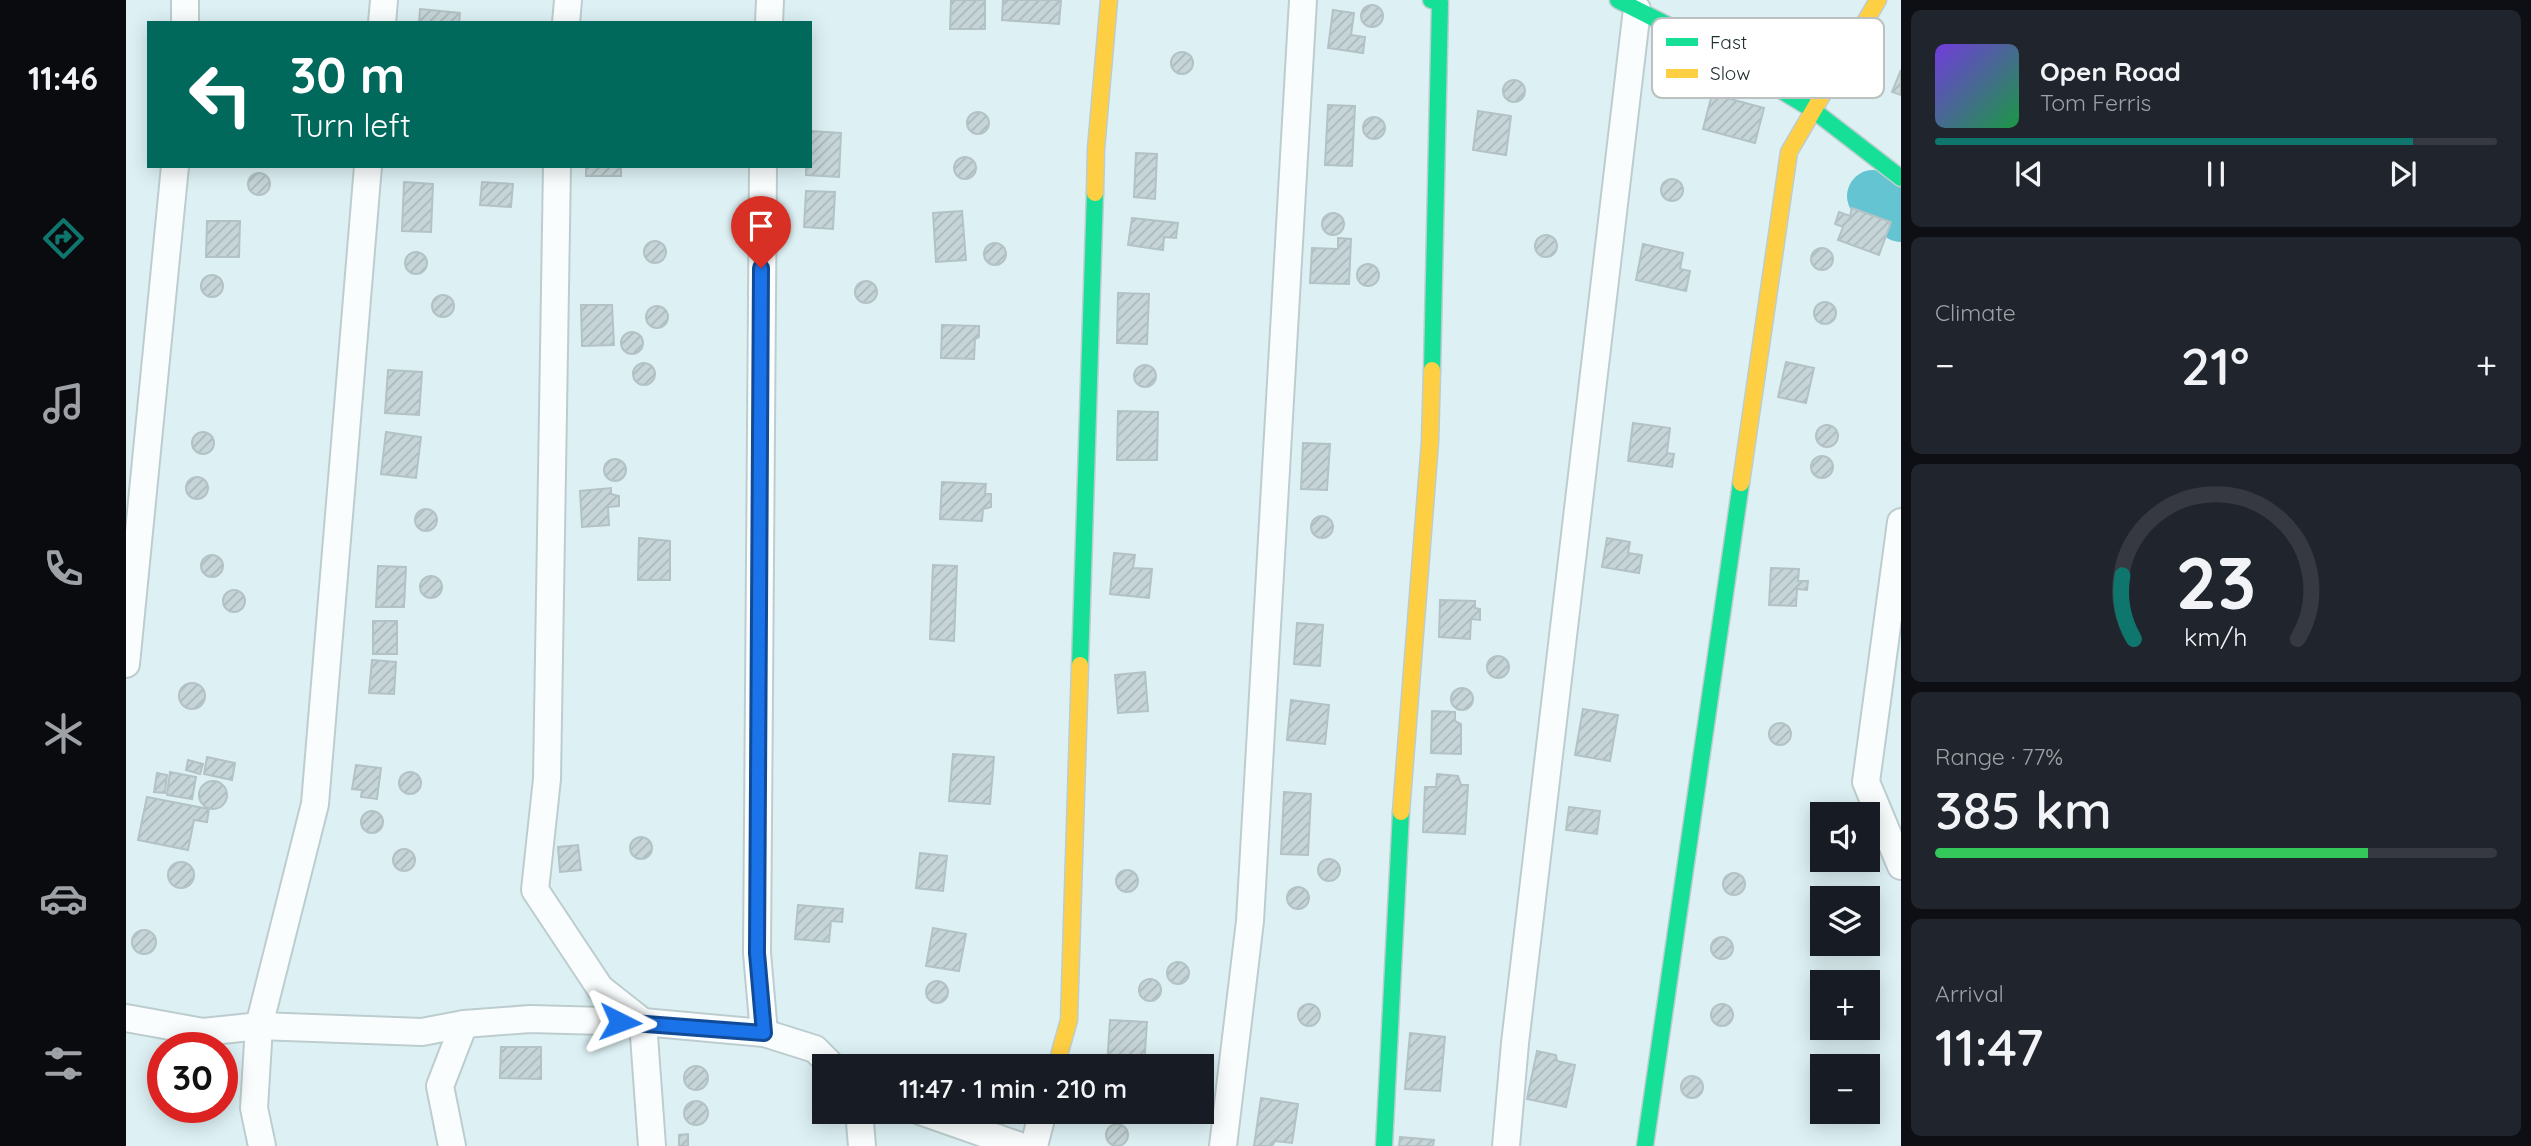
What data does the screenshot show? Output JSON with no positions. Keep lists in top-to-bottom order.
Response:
{
  "legend": ["Fast", "Slow"],
  "page": {
    "tabs": "11:46",
    "turn": ["30 m", "Turn left"],
    "song": ["Open Road", "Tom Ferris"],
    "tile": [
      "Climate",
      ["Range · 77%", "385 km"],
      ["Arrival", "11:47"]
    ],
    "heat": ["−", "21°", "+"],
    "map_buttons": ["+", "−"],
    "limit": "30",
    "trip": "11:47 · 1 min · 210 m",
    "gauge": ["23", "km/h"]
  }
}
